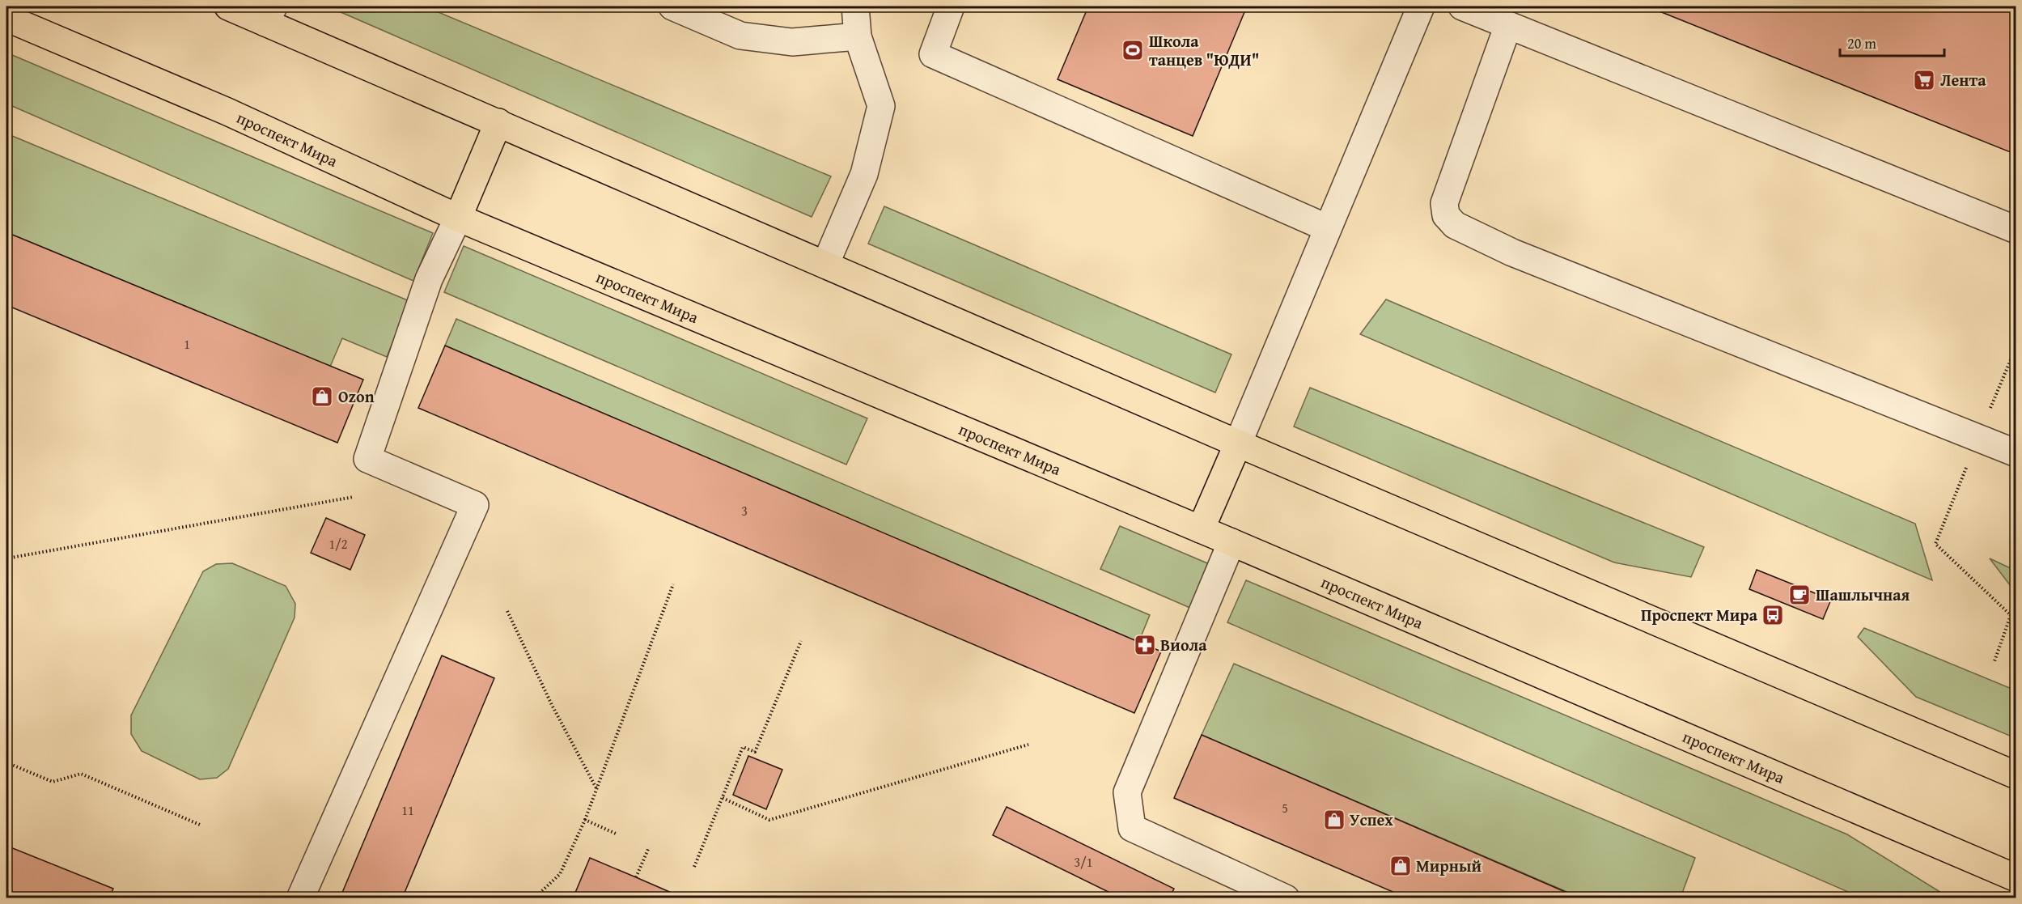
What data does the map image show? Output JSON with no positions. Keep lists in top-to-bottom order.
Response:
{
  "streets": {
    "main road": ["проспект Мира"]
  },
  "places": {
    "sports": ["Школа танцев \"ЮДИ\""],
    "supermarket": ["Лента"],
    "shop": ["Ozon", "Успех", "Мирный"],
    "cafe": ["Шашлычная"],
    "bus stop": ["Проспект Мира"],
    "pharmacy": ["Виола"]
  },
  "house_numbers": [
    "1",
    "3",
    "1/2",
    "5",
    "11",
    "3/1"
  ],
  "scale_bar": "20 m"
}
